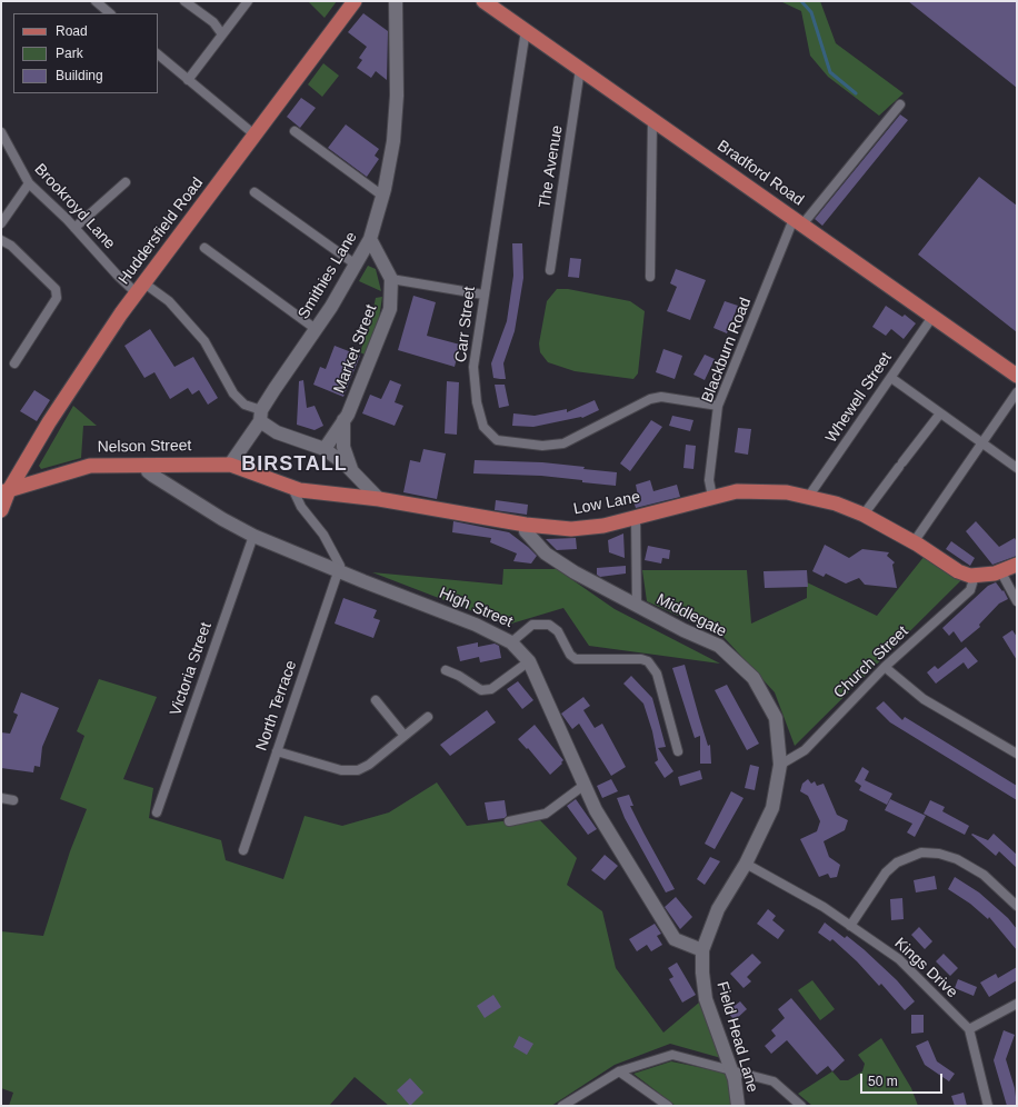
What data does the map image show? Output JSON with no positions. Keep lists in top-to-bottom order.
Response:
{
  "streets": {
    "main road": [
      "Bradford Road",
      "Huddersfield Road",
      "Nelson Street",
      "Low Lane"
    ],
    "street": [
      "The Avenue",
      "Brookroyd Lane",
      "Smithies Lane",
      "Carr Street",
      "Market Street",
      "Blackburn Road",
      "Whewell Street",
      "High Street",
      "Middlegate",
      "Church Street",
      "Victoria Street",
      "North Terrace",
      "Kings Drive",
      "Field Head Lane"
    ]
  },
  "crossings": [
    ["The Avenue", "Bradford Road"],
    ["Bradford Road", "Carr Street"],
    ["Bradford Road", "Blackburn Road"],
    ["Bradford Road", "Whewell Street"],
    ["Brookroyd Lane", "Huddersfield Road"],
    ["Brookroyd Lane", "Smithies Lane"],
    ["Huddersfield Road", "Nelson Street"],
    ["Smithies Lane", "Market Street"],
    ["Smithies Lane", "Nelson Street"],
    ["Smithies Lane", "Low Lane"],
    ["Carr Street", "Blackburn Road"],
    ["Blackburn Road", "Low Lane"],
    ["Whewell Street", "Low Lane"],
    ["Nelson Street", "Low Lane"],
    ["Nelson Street", "High Street"],
    ["Low Lane", "Middlegate"],
    ["Low Lane", "Church Street"],
    ["High Street", "Middlegate"],
    ["High Street", "Victoria Street"],
    ["High Street", "North Terrace"],
    ["High Street", "Field Head Lane"],
    ["Middlegate", "Church Street"],
    ["Middlegate", "Kings Drive"],
    ["Middlegate", "Field Head Lane"]
  ],
  "districts": ["BIRSTALL"],
  "legend": ["Road", "Park", "Building"],
  "scale_bar": "50 m"
}
